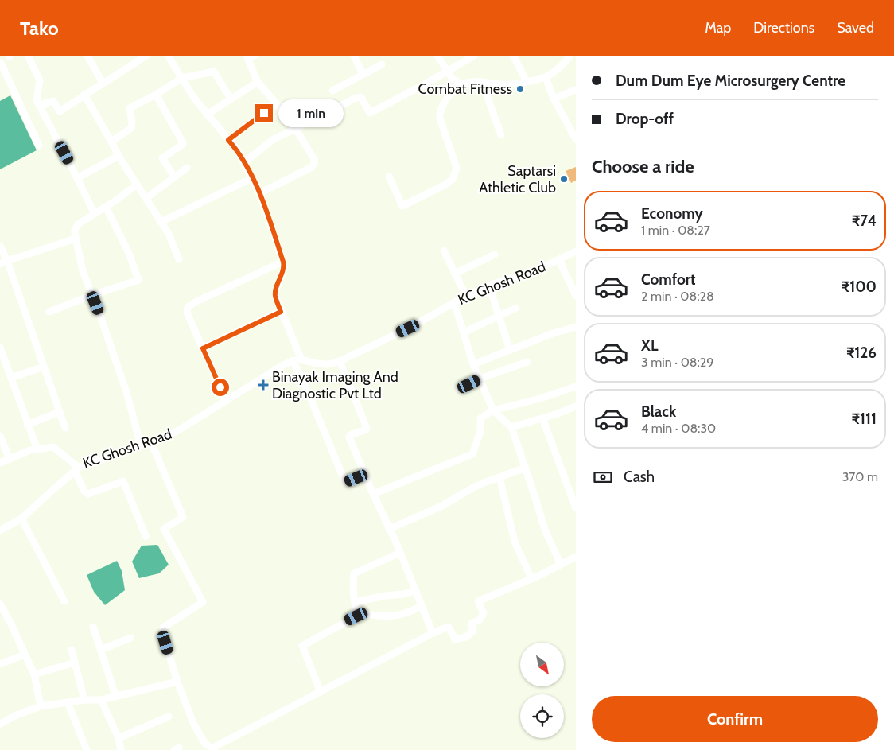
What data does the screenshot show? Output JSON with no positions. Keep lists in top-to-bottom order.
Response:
{
  "streets": {
    "street": ["KC Ghosh Road"]
  },
  "places": {
    "other": ["Combat Fitness", "Saptarsi Athletic Club"],
    "health": ["Binayak Imaging And Diagnostic Pvt Ltd"]
  },
  "north": "bottom right",
  "page": {
    "header": "Tako",
    "nav": ["Map", "Directions", "Saved"],
    "banner": ["Dum Dum Eye Microsurgery Centre", "Drop-off"],
    "bubble": "1 min",
    "heading": "Choose a ride",
    "list": [
      {
        "name": "Economy",
        "note": "1 min · 08:27",
        "value": "₹74"
      },
      {
        "name": "Comfort",
        "note": "2 min · 08:28",
        "value": "₹100"
      },
      {
        "name": "XL",
        "note": "3 min · 08:29",
        "value": "₹126"
      },
      {
        "name": "Black",
        "note": "4 min · 08:30",
        "value": "₹111"
      }
    ],
    "pay": ["Cash", "370 m"],
    "buttons": "Confirm"
  }
}
